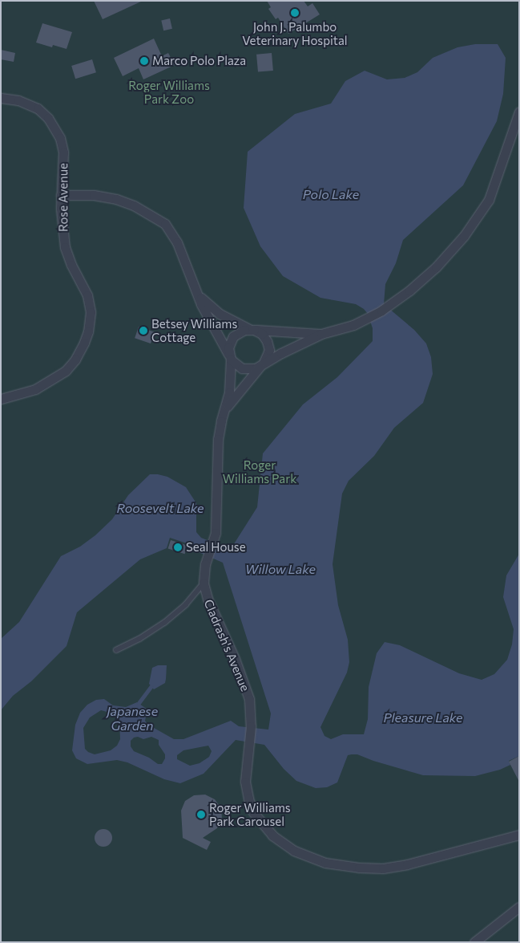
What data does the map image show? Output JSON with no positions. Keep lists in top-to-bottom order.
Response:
{
  "streets": {
    "street": ["Rose Avenue", "Cladrash's Avenue"]
  },
  "water": [
    "Polo Lake",
    "Roosevelt Lake",
    "Willow Lake",
    "Japanese Garden",
    "Pleasure Lake"
  ],
  "parks": ["Roger Williams Park Zoo", "Roger Williams Park"],
  "places": [
    "John J. Palumbo Veterinary Hospital",
    "Marco Polo Plaza",
    "Betsey Williams Cottage",
    "Seal House",
    "Roger Williams Park Carousel"
  ]
}
